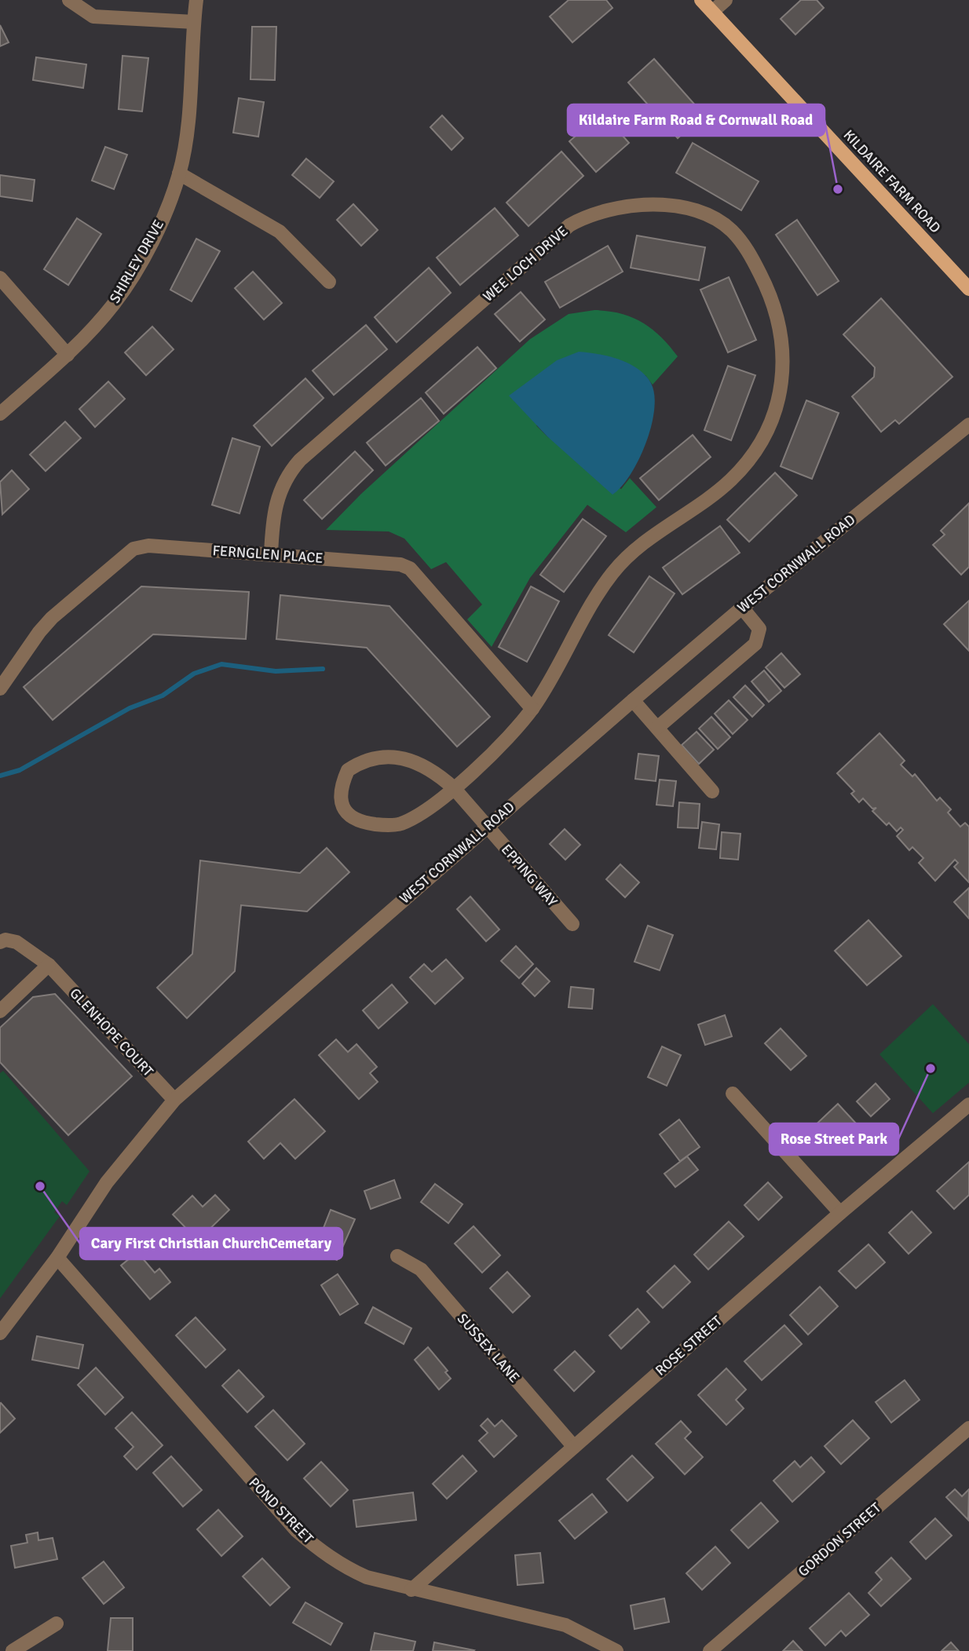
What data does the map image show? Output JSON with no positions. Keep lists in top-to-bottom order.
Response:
{
  "streets": {
    "main road": ["KILDAIRE FARM ROAD"],
    "street": [
      "SHIRLEY DRIVE",
      "WEE LOCH DRIVE",
      "FERNGLEN PLACE",
      "WEST CORNWALL ROAD",
      "EPPING WAY",
      "GLENHOPE COURT",
      "ROSE STREET",
      "SUSSEX LANE",
      "POND STREET",
      "GORDON STREET"
    ]
  },
  "crossings": [
    ["WEE LOCH DRIVE", "FERNGLEN PLACE"],
    ["WEE LOCH DRIVE", "EPPING WAY"],
    ["WEST CORNWALL ROAD", "EPPING WAY"],
    ["WEST CORNWALL ROAD", "GLENHOPE COURT"],
    ["WEST CORNWALL ROAD", "POND STREET"],
    ["ROSE STREET", "SUSSEX LANE"],
    ["ROSE STREET", "POND STREET"]
  ],
  "places": ["Kildaire Farm Road & Cornwall Road", "Rose Street Park", "Cary First Christian ChurchCemetary"]
}
